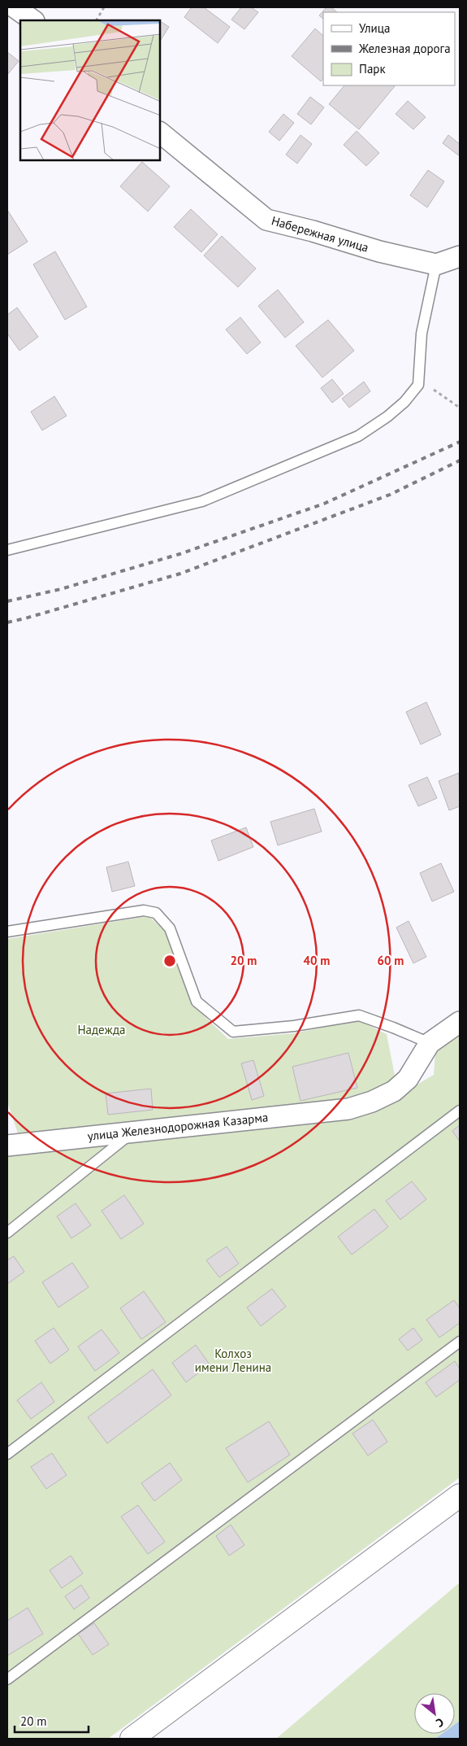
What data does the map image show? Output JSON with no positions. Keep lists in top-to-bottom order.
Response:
{
  "streets": {
    "street": ["Набережная улица", "улица Железнодорожная Казарма"]
  },
  "parks": ["Надежда", "Колхоз имени Ленина"],
  "legend": ["Улица", "Железная дорога", "Парк"],
  "scale_bar": "20 m",
  "north": "bottom right",
  "rings": ["20 m", "40 m", "60 m"]
}
